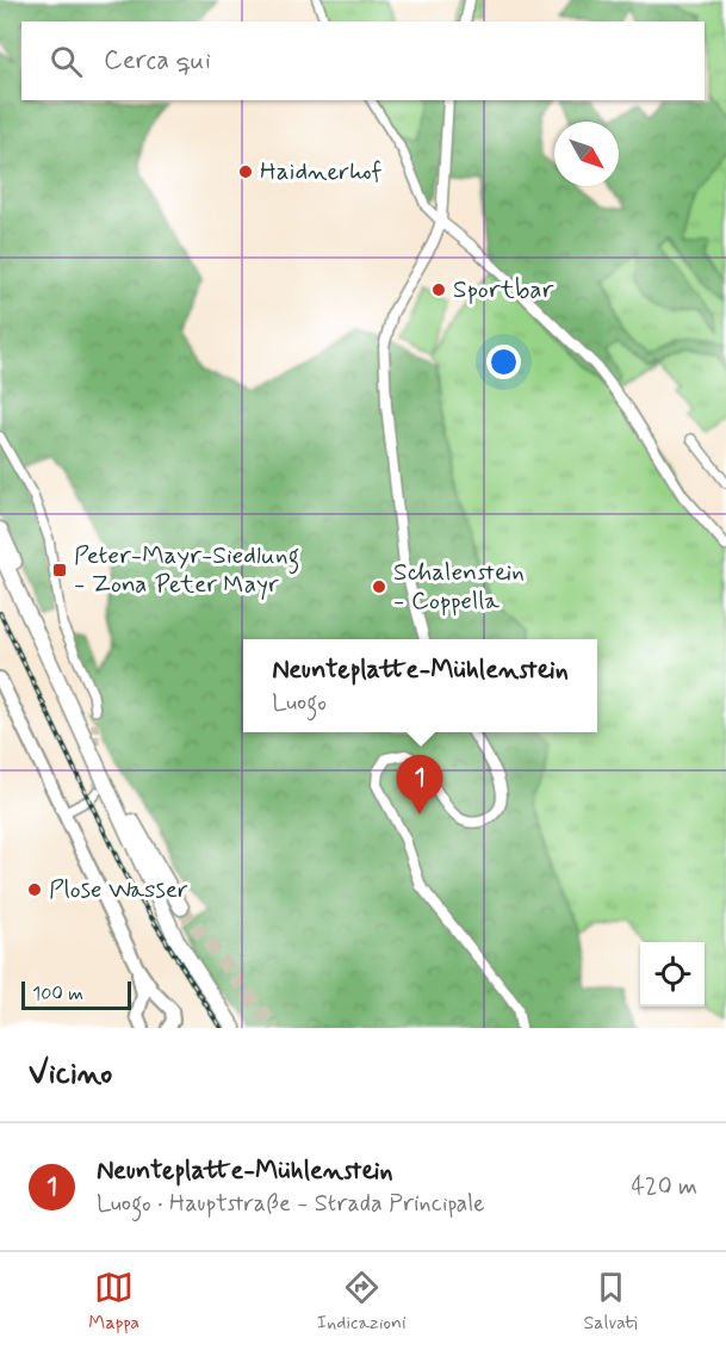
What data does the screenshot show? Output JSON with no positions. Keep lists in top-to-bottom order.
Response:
{
  "places": {
    "other": [
      "Haidnerhof",
      "Sportbar",
      "Schalenstein - Coppella",
      "Plose Wasser"
    ],
    "transit": ["Peter-Mayr-Siedlung - Zona Peter Mayr"]
  },
  "scale_bar": "100 m",
  "north": "bottom right",
  "page": {
    "search": "Cerca qui",
    "popup": ["Neunteplatte-Mühlenstein", "Luogo"],
    "pins": "1",
    "scale": "100 m",
    "heading": "Vicino",
    "list": [
      {
        "mark": "1",
        "name": "Neunteplatte-Mühlenstein",
        "note": "Luogo · Hauptstraße - Strada Principale",
        "value": "420 m"
      }
    ],
    "nav": ["Mappa", "Indicazioni", "Salvati"]
  }
}
